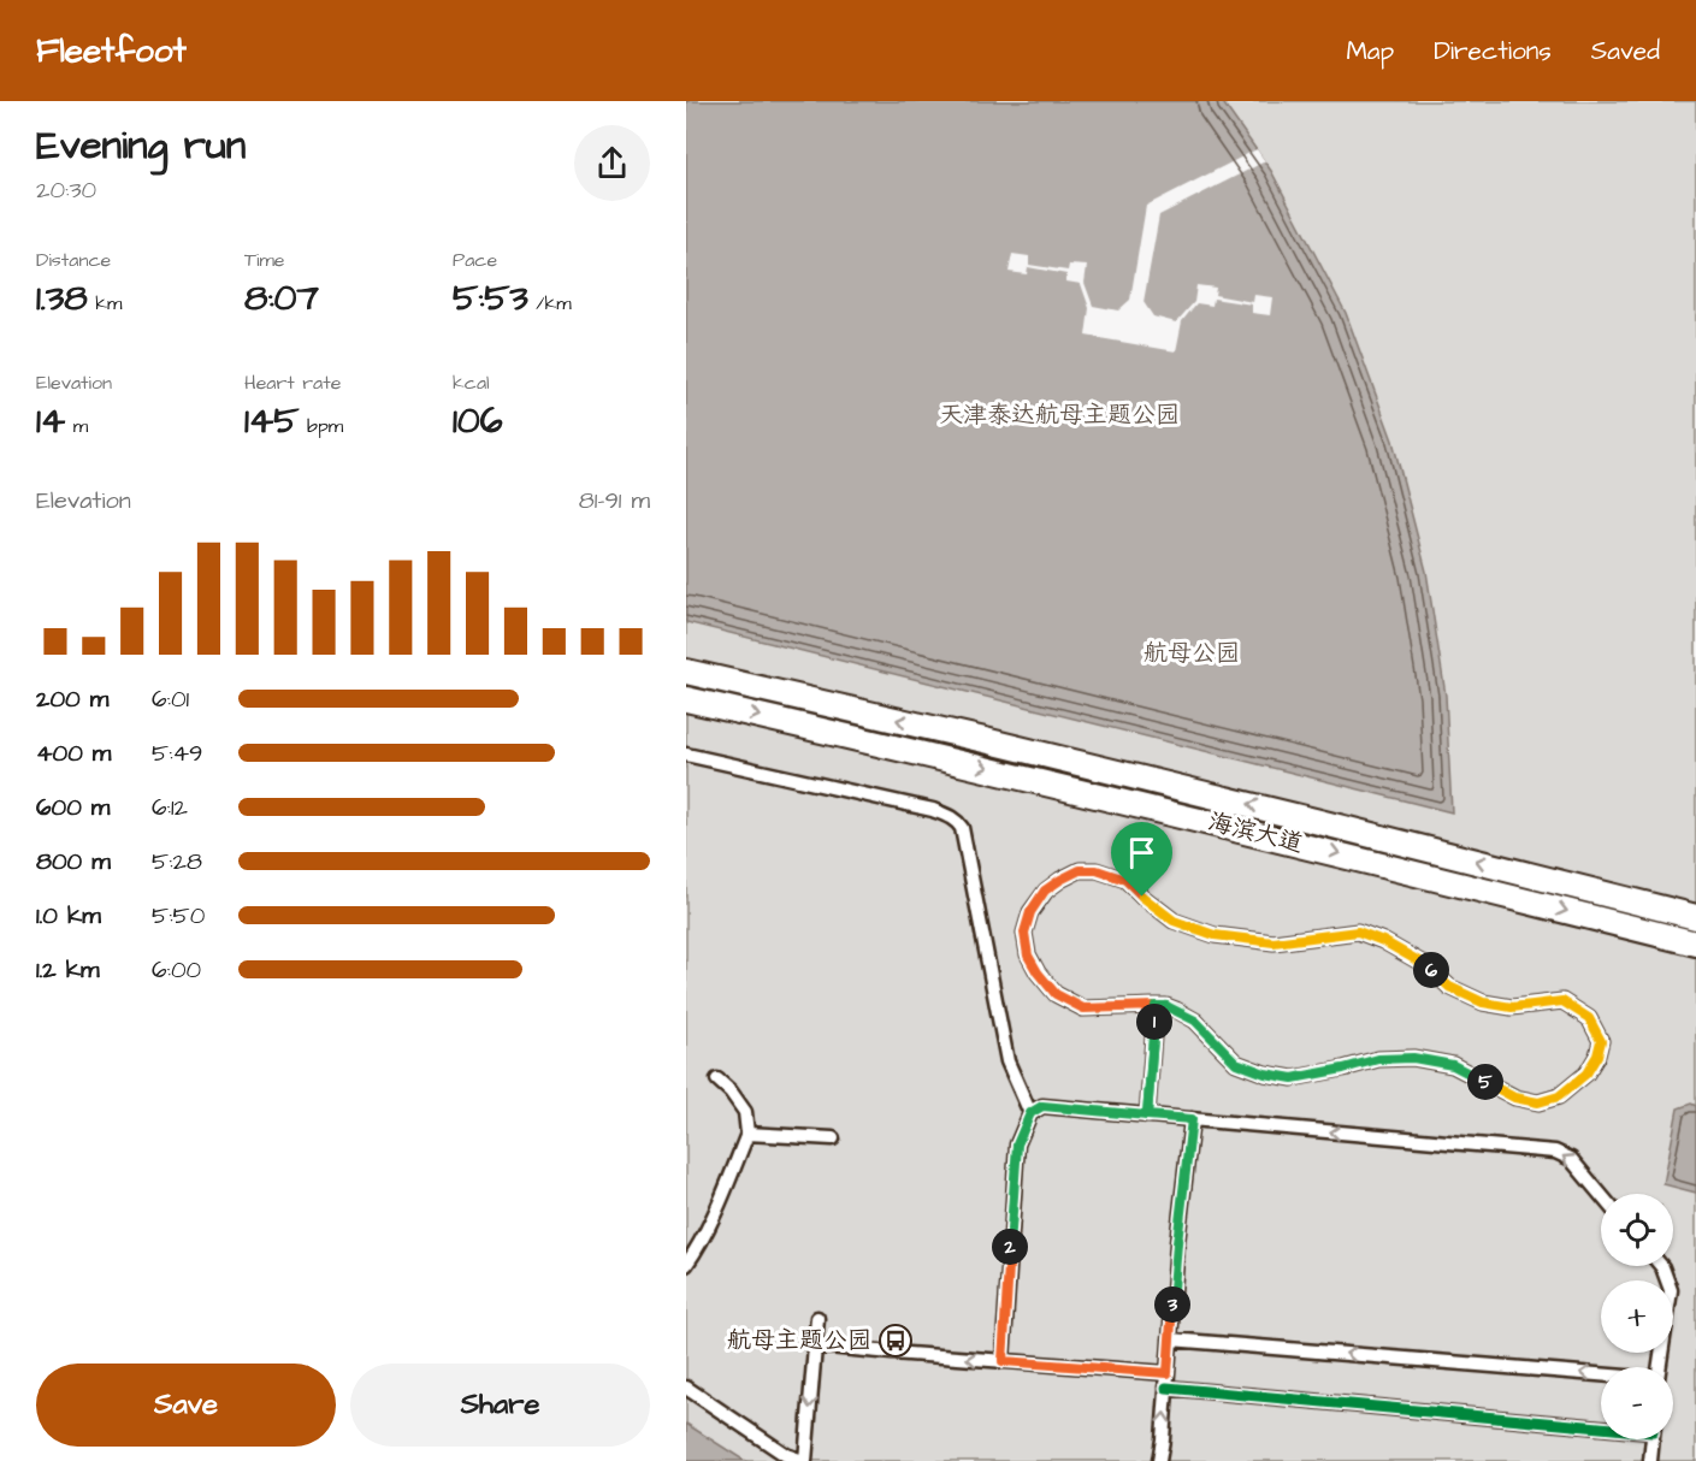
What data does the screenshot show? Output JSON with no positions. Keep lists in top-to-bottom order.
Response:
{
  "streets": {
    "highway": ["海滨大道"]
  },
  "parks": ["天津泰达航母主题公园", "航母公园"],
  "places": {
    "bus stop": ["航母主题公园"]
  },
  "page": {
    "header": "Fleetfoot",
    "nav": ["Map", "Directions", "Saved"],
    "heading": ["Evening run", "20:30"],
    "stats": [
      ["Distance", "1.38 km"],
      ["Time", "8:07"],
      ["Pace", "5:53 /km"],
      ["Elevation", "14 m"],
      ["Heart rate", "145 bpm"],
      ["kcal", "106"]
    ],
    "chart": ["Elevation", "81–91 m"],
    "list": [
      {
        "name": "200 m",
        "note": "6:01"
      },
      {
        "name": "400 m",
        "note": "5:49"
      },
      {
        "name": "600 m",
        "note": "6:12"
      },
      {
        "name": "800 m",
        "note": "5:28"
      },
      {
        "name": "1.0 km",
        "note": "5:50"
      },
      {
        "name": "1.2 km",
        "note": "6:00"
      }
    ],
    "pins": [
      "6",
      "1",
      "5",
      "2",
      "3"
    ],
    "map_buttons": ["+", "−"],
    "buttons": ["Save", "Share"]
  }
}
